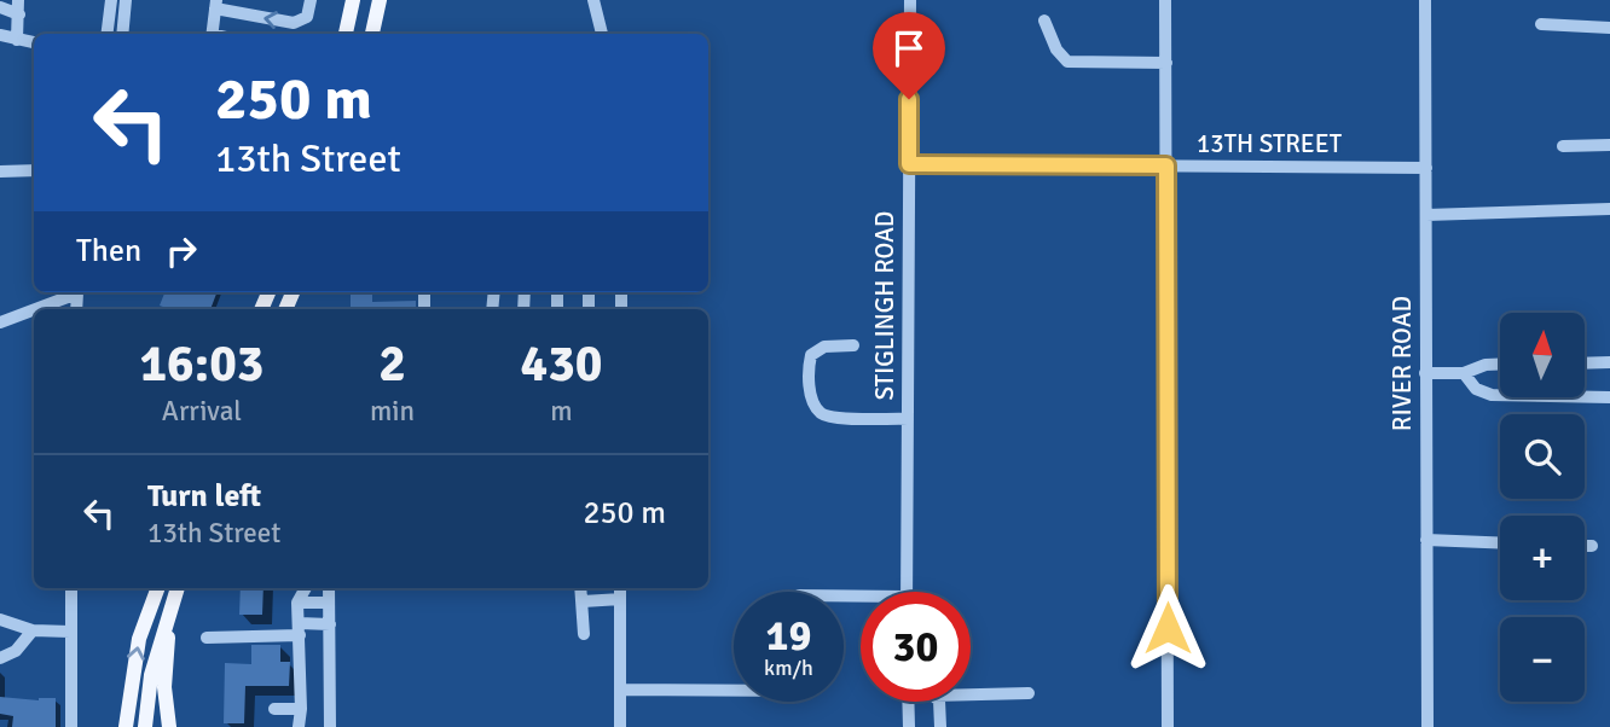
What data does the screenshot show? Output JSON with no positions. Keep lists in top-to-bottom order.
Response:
{
  "streets": {
    "street": ["13TH STREET", "STIGLINGH ROAD", "RIVER ROAD"]
  },
  "crossings": [
    ["13TH STREET", "STIGLINGH ROAD"],
    ["13TH STREET", "RIVER ROAD"]
  ],
  "north": "top",
  "page": {
    "turn": ["250 m", "13th Street"],
    "then": "Then",
    "eta": [
      "16:03",
      "Arrival",
      "2",
      "min",
      "430",
      "m"
    ],
    "map_buttons": ["+", "−"],
    "list": [
      {
        "name": "Turn left",
        "note": "13th Street",
        "value": "250 m"
      }
    ],
    "speed": "19 km/h",
    "limit": "30"
  }
}
